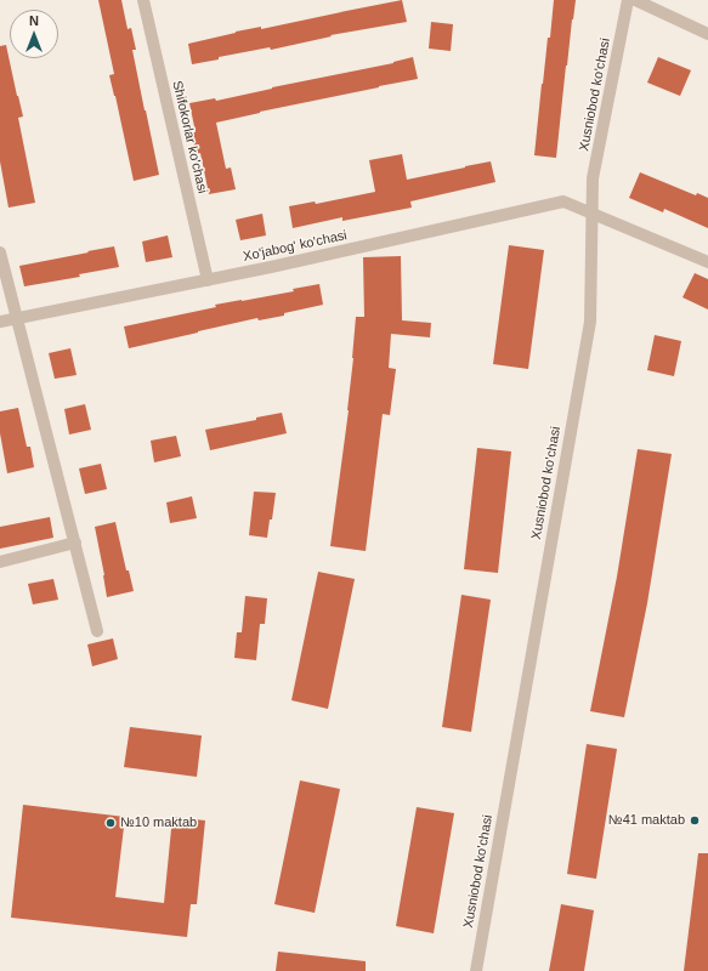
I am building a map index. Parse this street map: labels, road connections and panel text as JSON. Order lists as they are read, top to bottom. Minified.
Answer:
{"streets":{"street":["Xusniobod ko'chasi","Shifokorlar ko'chasi","Xo'jabog' ko'chasi"]},"crossings":[["Xusniobod ko'chasi","Xo'jabog' ko'chasi"],["Shifokorlar ko'chasi","Xo'jabog' ko'chasi"]],"places":["№41 maktab","№10 maktab"],"north":"top"}
